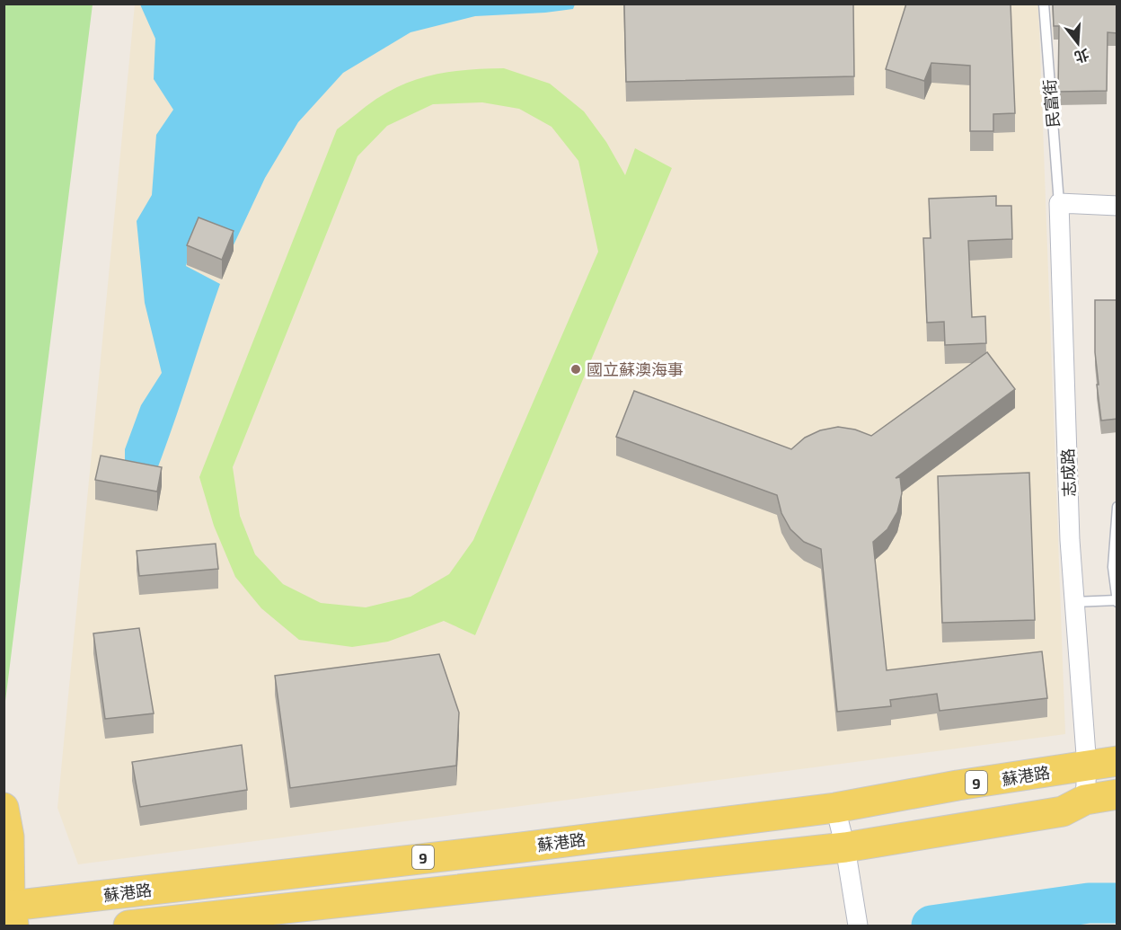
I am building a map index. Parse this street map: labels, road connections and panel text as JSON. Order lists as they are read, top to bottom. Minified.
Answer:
{"streets":{"main road":["蘇港路","9"],"street":["志成路"],"lane":["民富街"]},"crossings":[["民富街","志成路"],["志成路","蘇港路"],["蘇港路","9"]],"places":["國立蘇澳海事"],"north":"bottom"}
